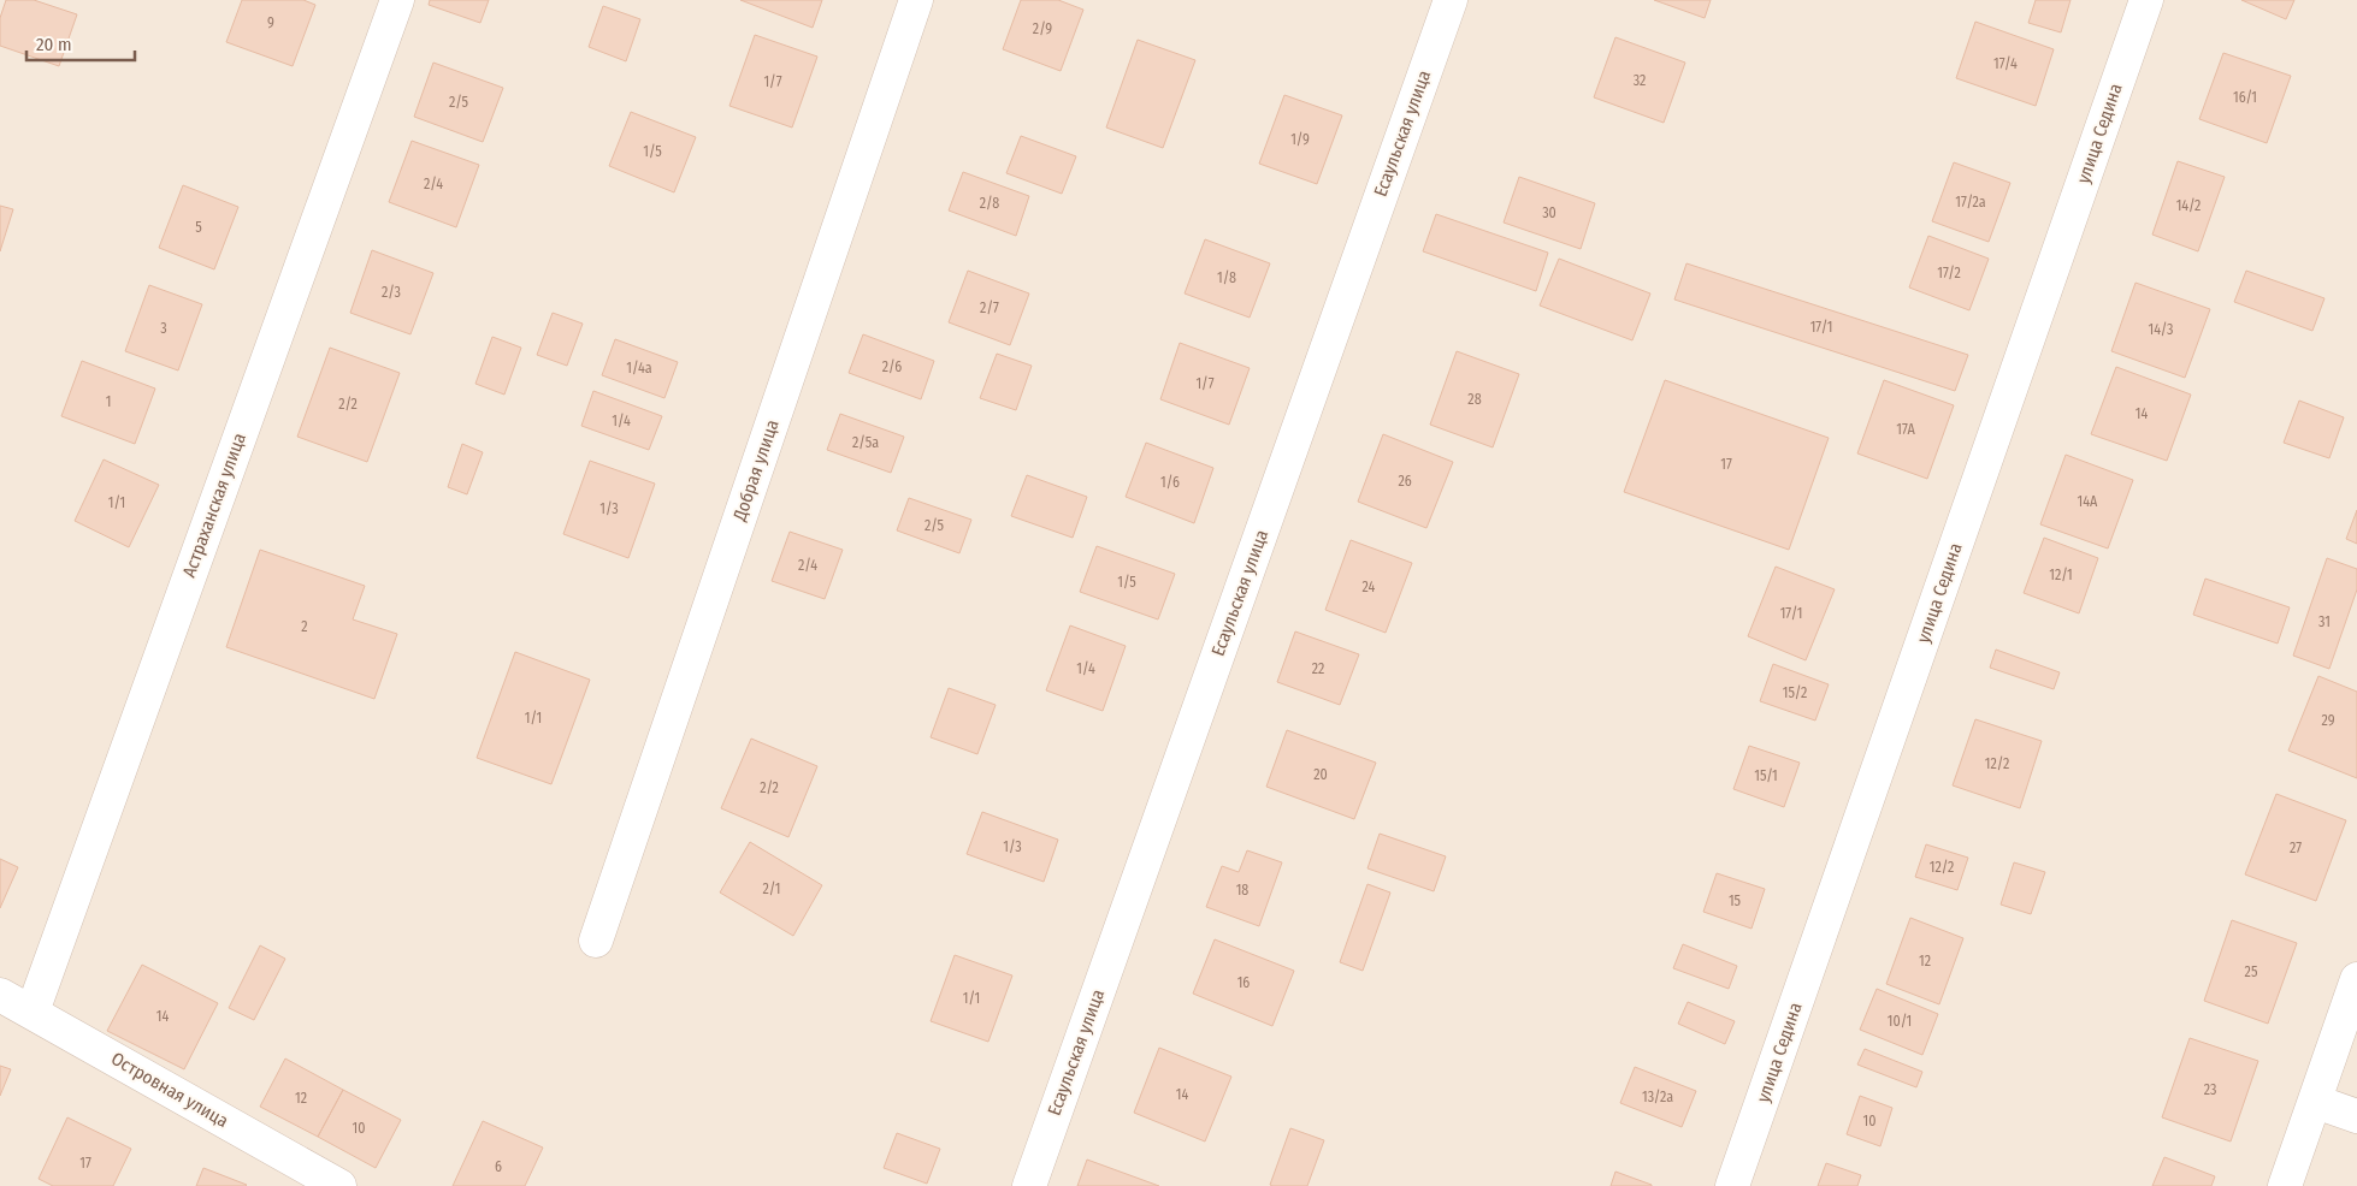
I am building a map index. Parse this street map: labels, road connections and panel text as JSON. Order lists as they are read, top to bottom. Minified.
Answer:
{"streets":{"street":["Есаульская улица","улица Седина","Добрая улица","Астраханская улица","Островная улица"]},"crossings":[["Астраханская улица","Островная улица"]],"house_numbers":["9","2/9","17/4","32","1/7","16/1","2/5","1/9","1/5","2/4","17/2а","2/8","14/2","30","5","17/2","1/8","2/3","2/7","17/1","3","14/3","2/6","1/4а","1/7","28","1","2/2","14","1/4","17А","2/5а","17","26","1/6","14А","1/1","1/3","2/5","2/4","12/1","1/5","24","17/1","31","2","1/4","22","15/2","1/1","29","12/2","20","15/1","2/2","1/3","27","12/2","2/1","18","15","12","25","16","1/1","14","10/1","23","14","13/2а","12","10","10","17","6"],"scale_bar":"20 m"}
